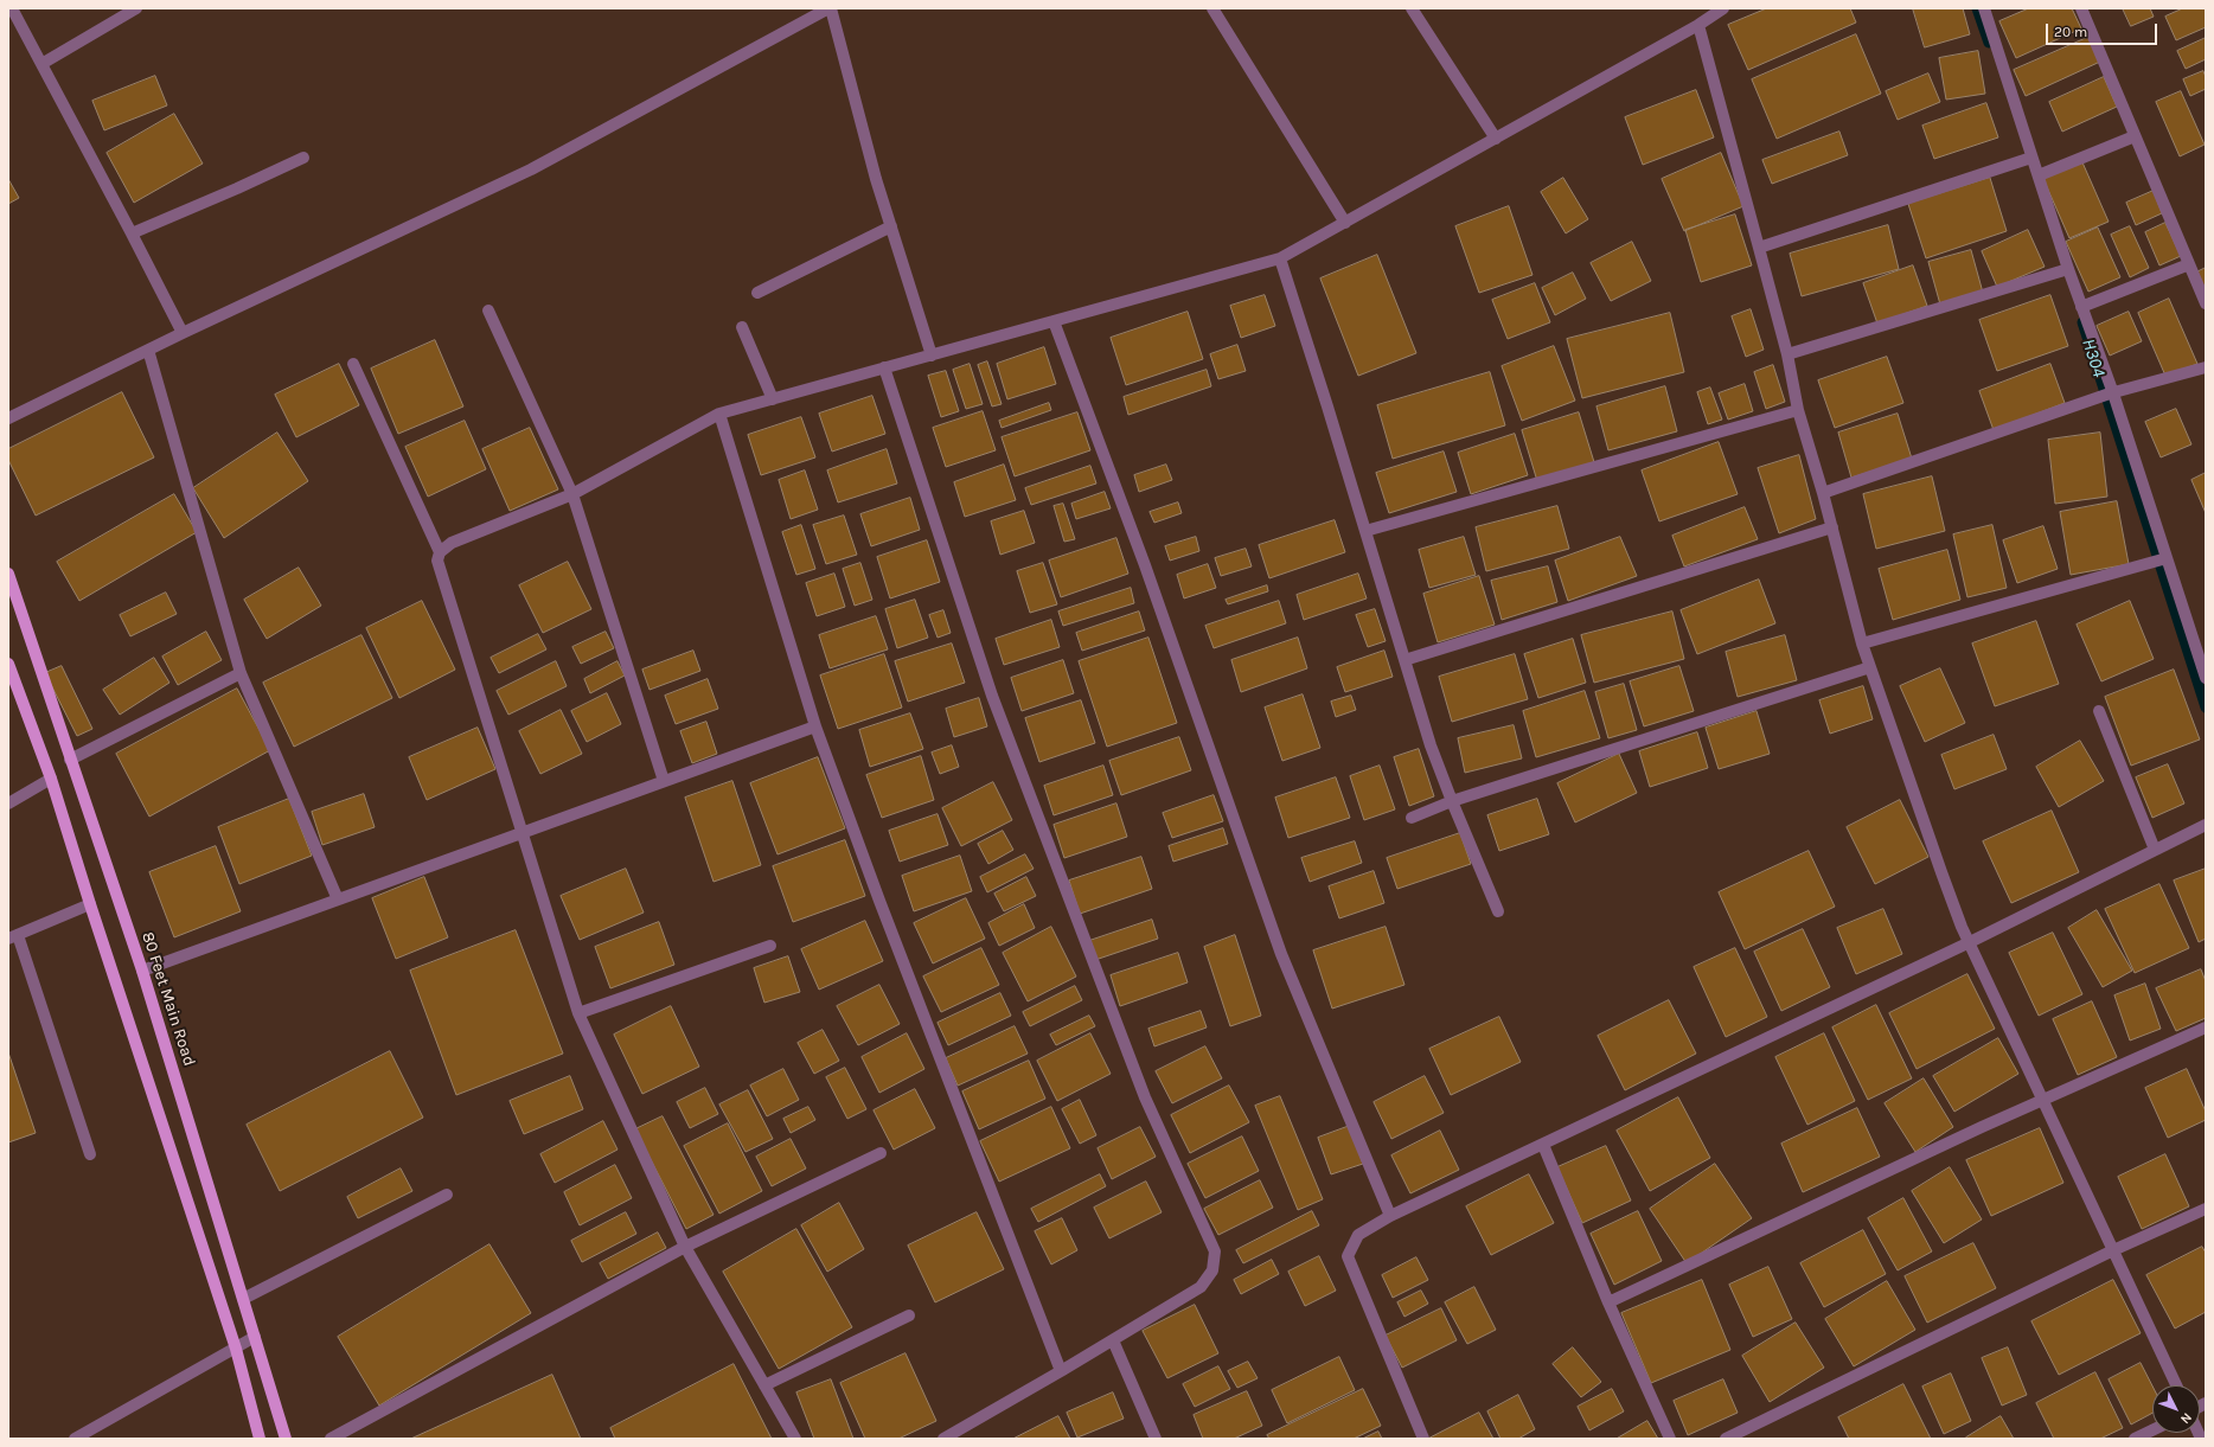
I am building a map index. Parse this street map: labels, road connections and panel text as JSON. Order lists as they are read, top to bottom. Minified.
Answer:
{"streets":{"main road":["80 Feet Main Road"]},"water":["H304"],"scale_bar":"20 m","north":"bottom right"}
